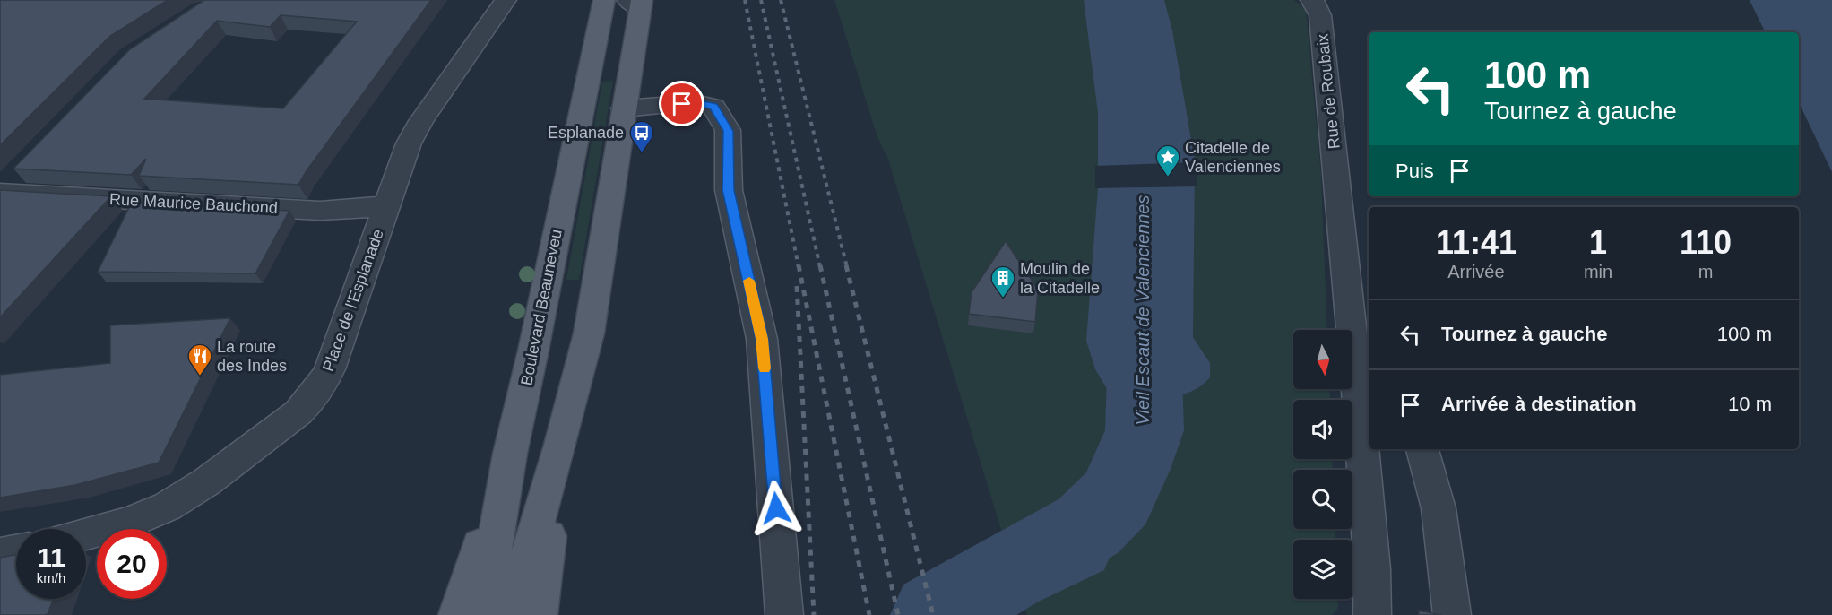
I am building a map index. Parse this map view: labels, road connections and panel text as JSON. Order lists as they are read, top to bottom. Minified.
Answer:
{"streets":{"main road":["Boulevard Beauneveu"],"street":["Rue de Roubaix","Rue Maurice Bauchond","Place de l'Esplanade"]},"crossings":[["Rue Maurice Bauchond","Place de l'Esplanade"]],"water":["Vieil Escaut de Valenciennes"],"places":{"bus stop":["Esplanade"],"place":["Citadelle de Valenciennes"],"building":["Moulin de la Citadelle"],"restaurant":["La route des Indes"]},"north":"bottom","page":{"turn":["100 m","Tournez à gauche"],"then":"Puis","eta":["11:41","Arrivée","1","min","110","m"],"list":[{"name":"Tournez à gauche","value":"100 m"},{"name":"Arrivée à destination","value":"10 m"}],"speed":"11 km/h","limit":"20"}}
